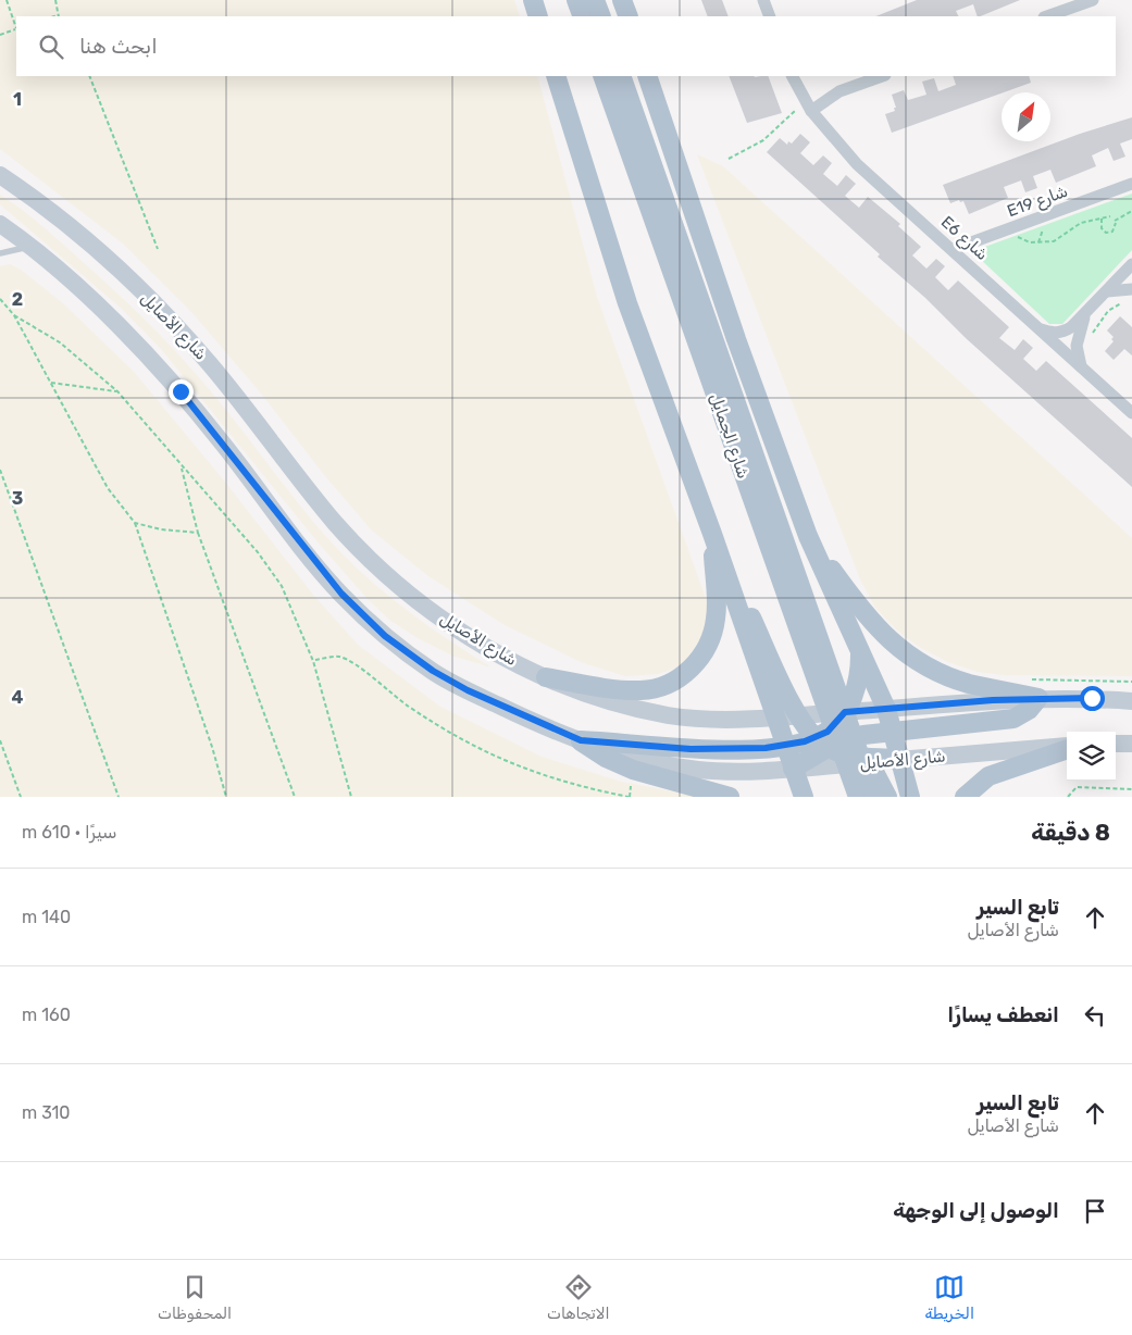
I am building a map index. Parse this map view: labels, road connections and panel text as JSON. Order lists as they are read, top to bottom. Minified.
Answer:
{"streets":{"main road":["شارع الأصايل","شارع الجمايل"],"street":["E19 شارع","E6 شارع"]},"crossings":[["E19 شارع","E6 شارع"]],"north":"top right","page":{"search":"ابحث هنا","heading":["8 دقيقة","سيرًا · 610 m"],"list":[["تابع السير","شارع الأصايل","140 m"],["انعطف يسارًا","160 m"],["تابع السير","شارع الأصايل","310 m"],"الوصول إلى الوجهة"],"nav":["الخريطة","الاتجاهات","المحفوظات"]},"grid":{"rows":["1","2","3","4"]}}
